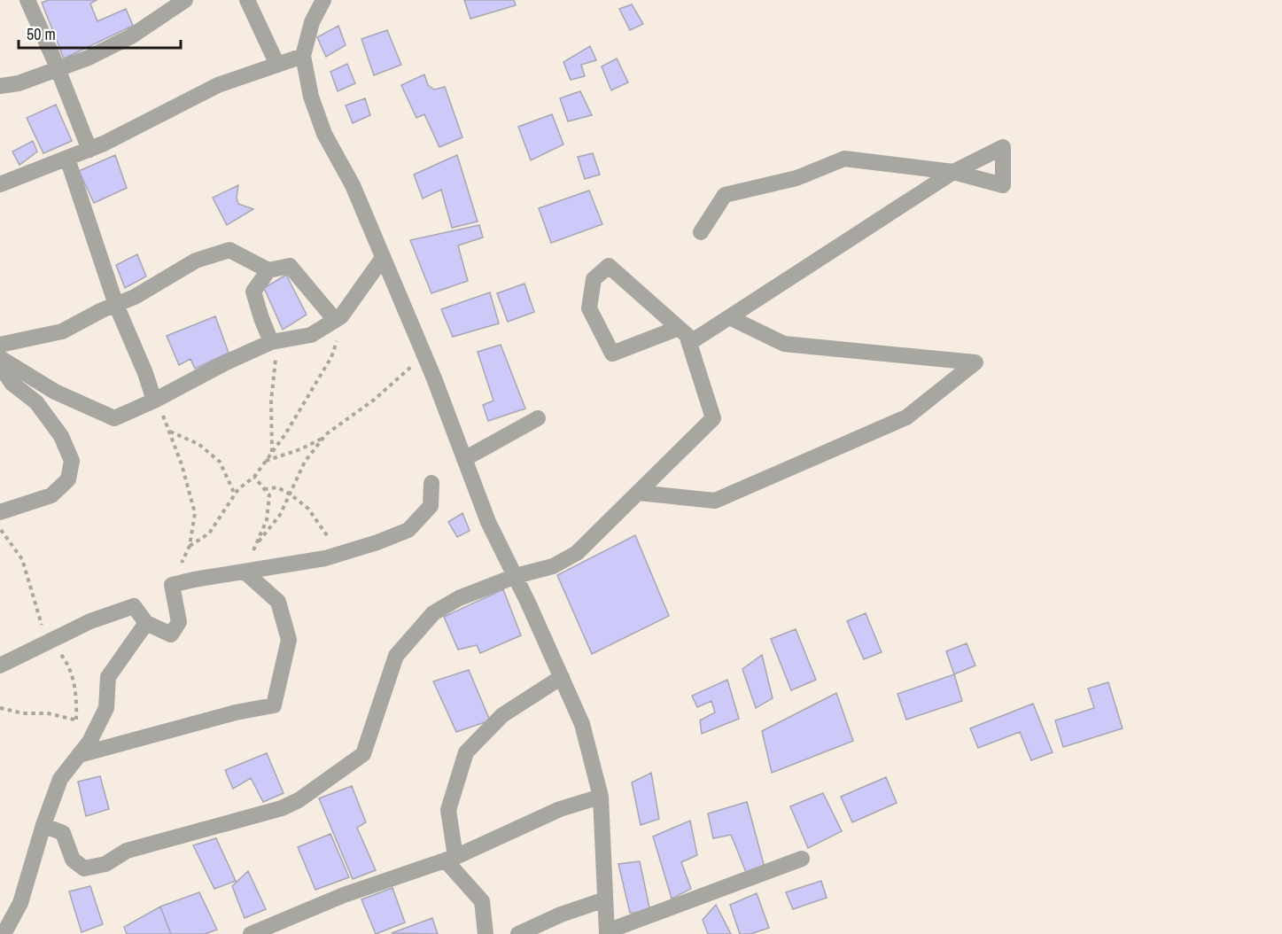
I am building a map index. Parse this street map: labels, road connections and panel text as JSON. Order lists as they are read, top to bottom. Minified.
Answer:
{"scale_bar":"50 m"}
